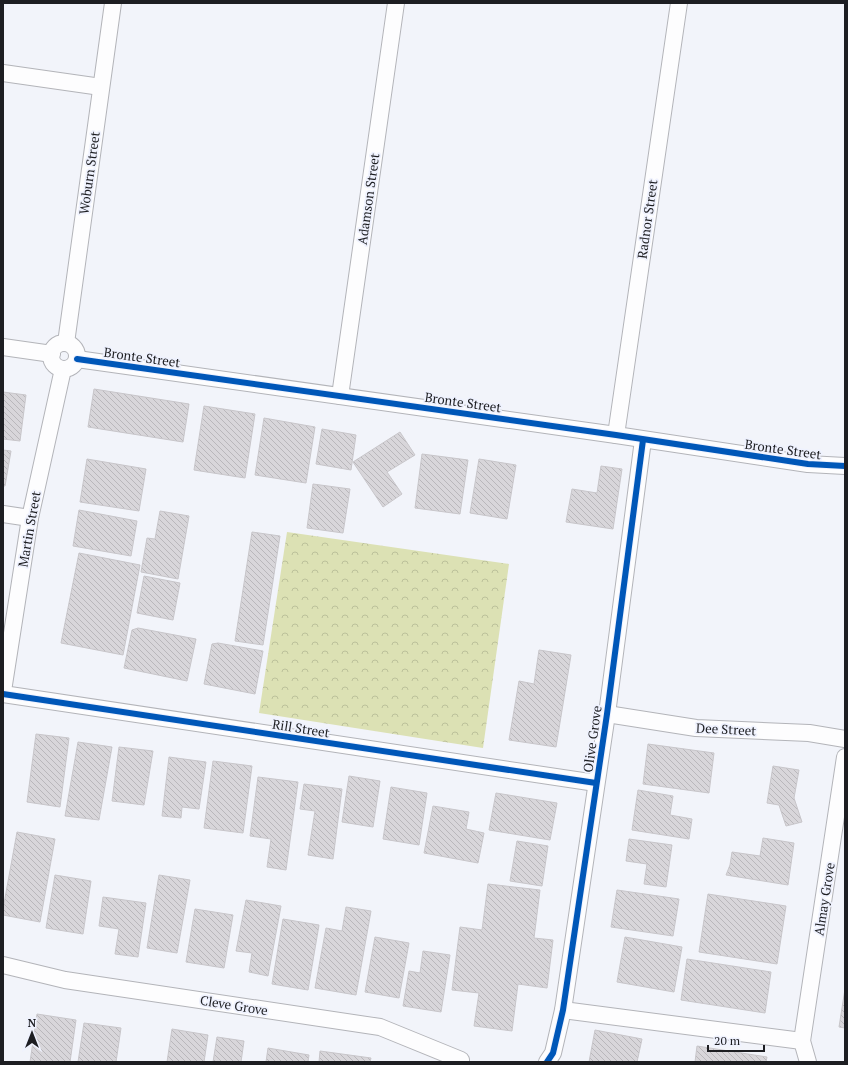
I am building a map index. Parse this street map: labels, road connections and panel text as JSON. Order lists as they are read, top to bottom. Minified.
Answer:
{"streets":{"street":["Woburn Street","Adamson Street","Radnor Street","Bronte Street","Martin Street","Rill Street","Dee Street","Olive Grove","Almay Grove","Cleve Grove"]},"crossings":[["Woburn Street","Bronte Street"],["Woburn Street","Martin Street"],["Adamson Street","Bronte Street"],["Radnor Street","Bronte Street"],["Bronte Street","Martin Street"],["Bronte Street","Olive Grove"],["Martin Street","Rill Street"],["Rill Street","Olive Grove"],["Dee Street","Olive Grove"]],"scale_bar":"20 m","north":"top"}
